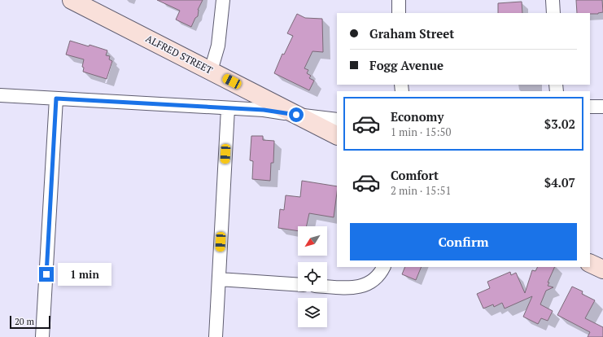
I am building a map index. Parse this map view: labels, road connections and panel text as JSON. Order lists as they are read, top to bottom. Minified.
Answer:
{"streets":{"main road":["ALFRED STREET"]},"scale_bar":"20 m","north":"bottom left","page":{"banner":["Graham Street","Fogg Avenue"],"list":[{"name":"Economy","note":"1 min · 15:50","value":"$3.02"},{"name":"Comfort","note":"2 min · 15:51","value":"$4.07"}],"buttons":"Confirm","bubble":"1 min","scale":"20 m"}}
